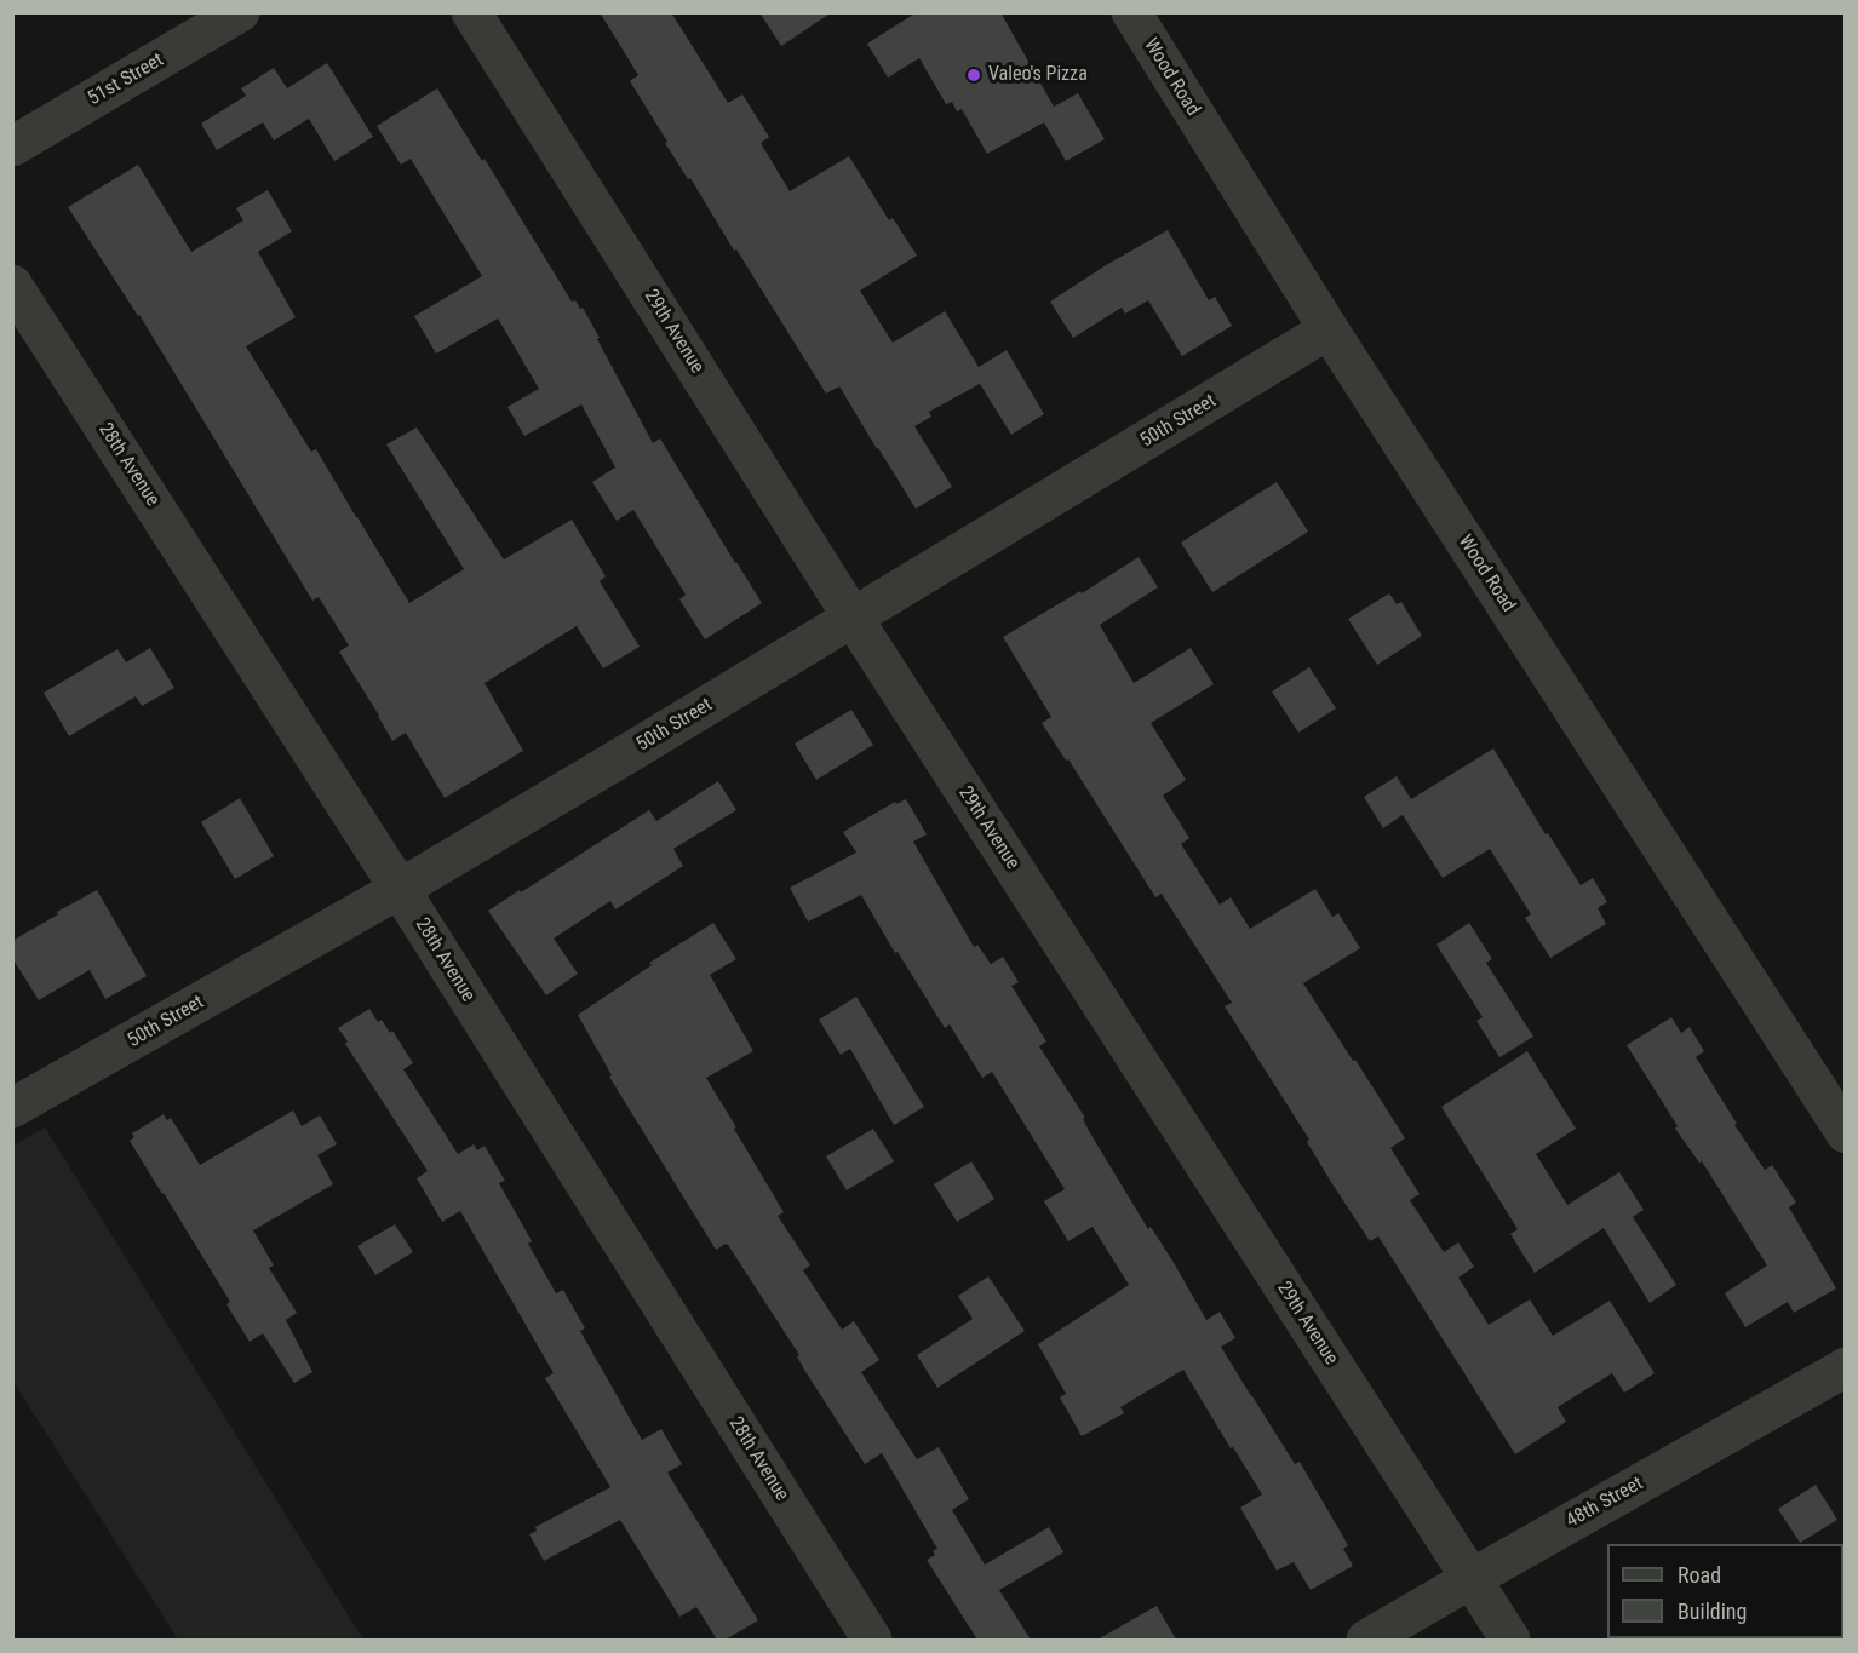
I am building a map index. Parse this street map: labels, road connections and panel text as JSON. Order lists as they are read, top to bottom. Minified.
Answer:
{"streets":{"street":["Wood Road","51st Street","29th Avenue","50th Street","28th Avenue","48th Street"]},"crossings":[["Wood Road","50th Street"],["29th Avenue","50th Street"],["29th Avenue","48th Street"],["50th Street","28th Avenue"]],"places":["Valeo's Pizza"],"legend":["Road","Building"]}
